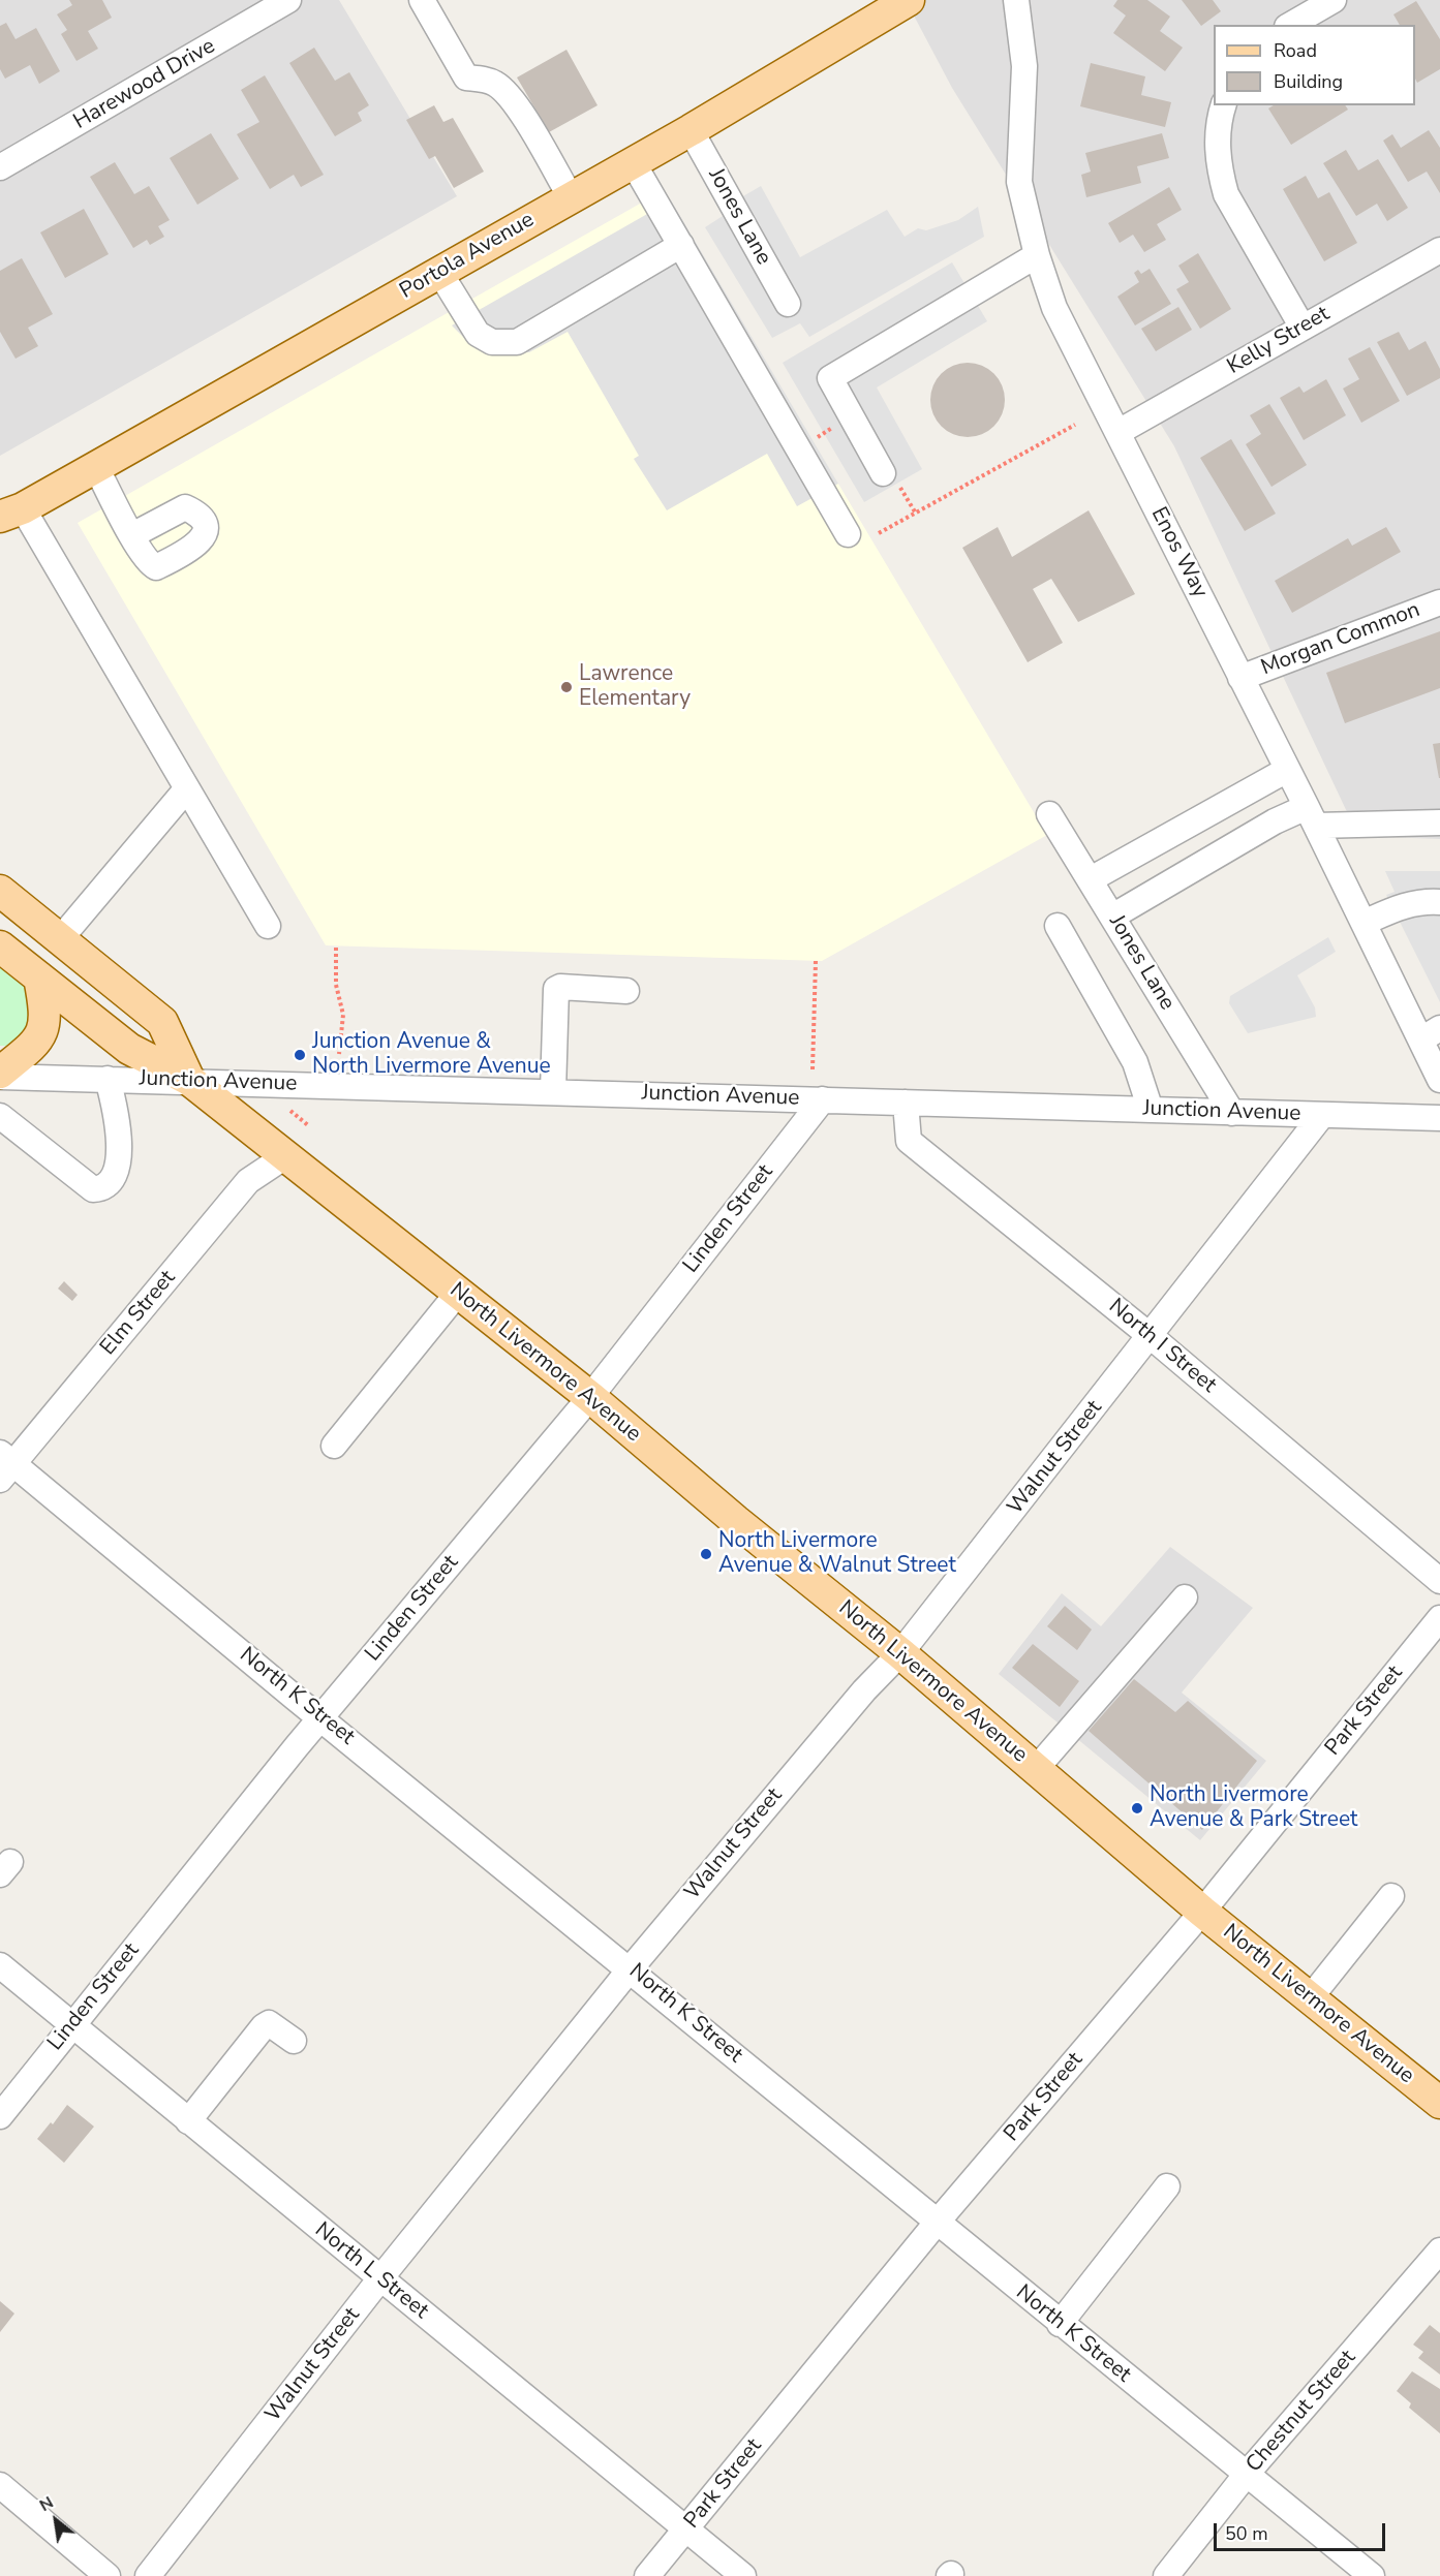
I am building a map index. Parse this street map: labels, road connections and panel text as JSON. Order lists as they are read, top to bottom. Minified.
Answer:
{"streets":{"main road":["Portola Avenue","North Livermore Avenue"],"street":["Harewood Drive","Jones Lane","Kelly Street","Enos Way","Morgan Common","Junction Avenue","Linden Street","Elm Street","North I Street","Walnut Street","North K Street","Park Street","North L Street","Chestnut Street"]},"crossings":[["Jones Lane","Portola Avenue"],["Jones Lane","Junction Avenue"],["Kelly Street","Enos Way"],["Enos Way","Morgan Common"],["Junction Avenue","Linden Street"],["Junction Avenue","North I Street"],["Junction Avenue","North Livermore Avenue"],["Junction Avenue","Walnut Street"],["Linden Street","North Livermore Avenue"],["Linden Street","North K Street"],["Linden Street","North L Street"],["Elm Street","North Livermore Avenue"],["Elm Street","North K Street"],["North I Street","Walnut Street"],["North Livermore Avenue","Walnut Street"],["North Livermore Avenue","Park Street"],["Walnut Street","North K Street"],["Walnut Street","North L Street"],["North K Street","Park Street"],["North K Street","Chestnut Street"],["Park Street","North L Street"]],"places":["Lawrence Elementary","Junction Avenue & North Livermore Avenue","North Livermore Avenue & Walnut Street","North Livermore Avenue & Park Street"],"legend":["Road","Building"],"scale_bar":"50 m","north":"top left"}
